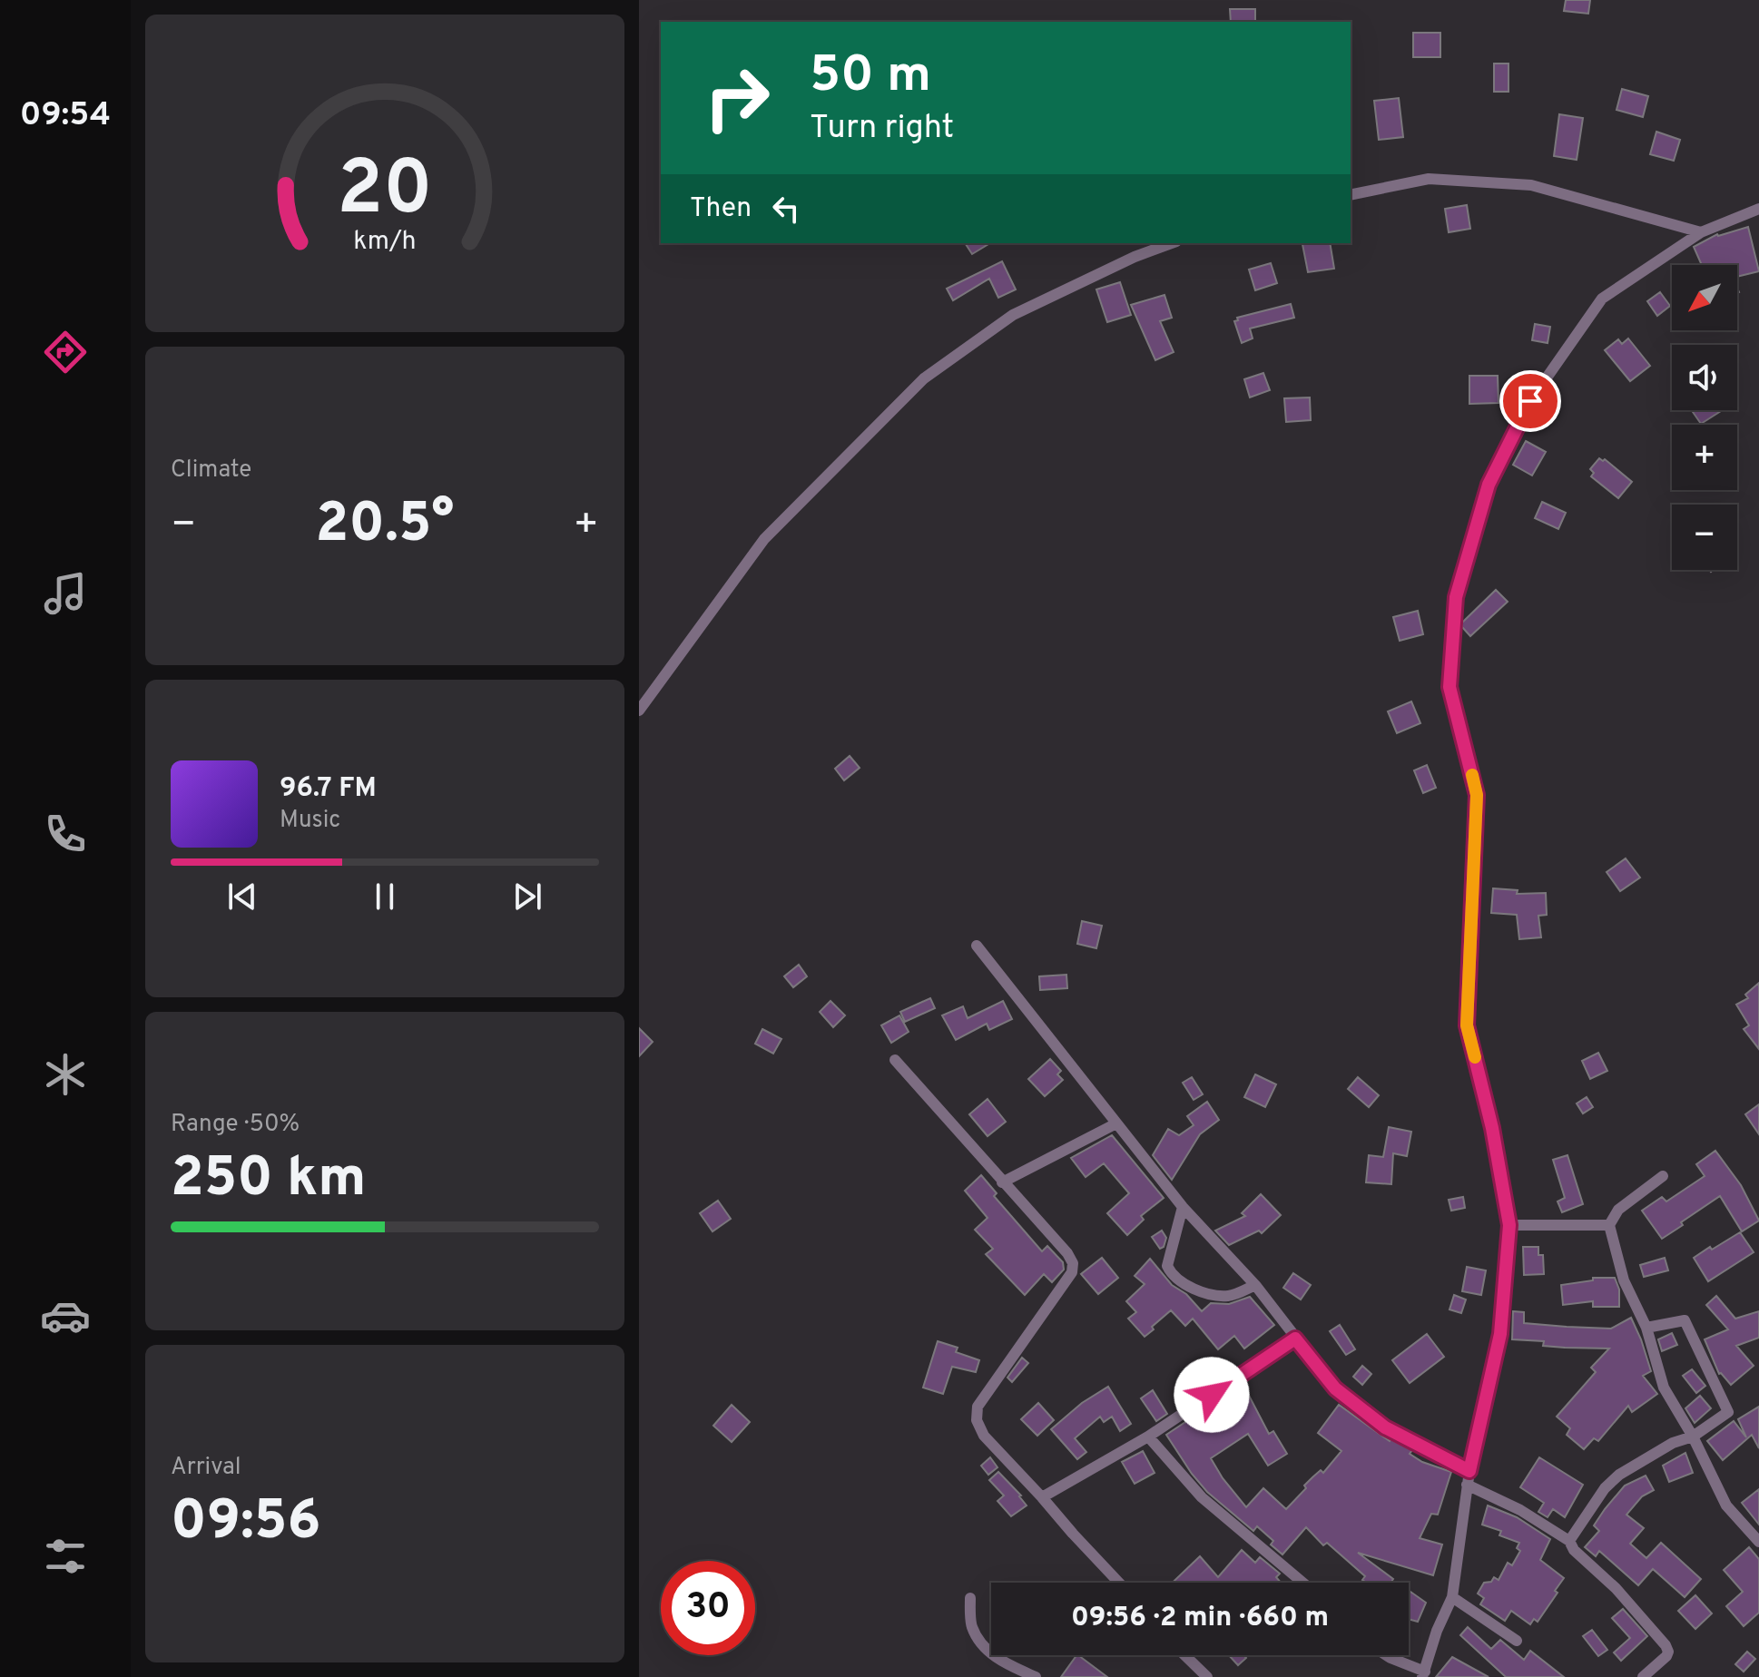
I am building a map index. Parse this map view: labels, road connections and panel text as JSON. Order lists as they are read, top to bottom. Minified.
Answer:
{"north":"bottom left","page":{"tabs":"09:54","turn":["50 m","Turn right"],"then":"Then","map_buttons":["+","−"],"tile":["Climate",["Range · 50%","250 km"],["Arrival","09:56"]],"heat":["−","20.5°","+"],"song":["96.7 FM","Music"],"limit":"30","trip":"09:56 · 2 min · 660 m","gauge":["20","km/h"]}}
